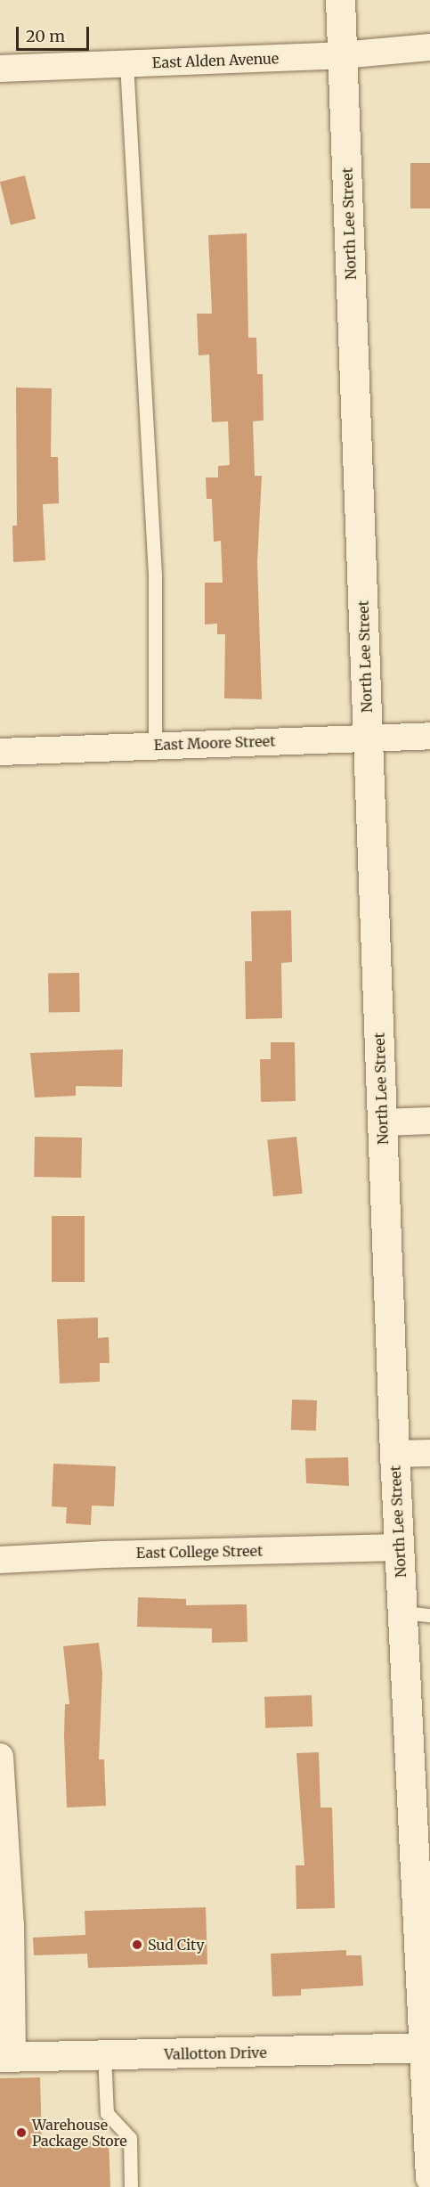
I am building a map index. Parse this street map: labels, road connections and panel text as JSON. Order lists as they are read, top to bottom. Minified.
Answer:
{"streets":{"street":["East Alden Avenue","North Lee Street","East Moore Street","East College Street","Vallotton Drive"]},"crossings":[["East Alden Avenue","North Lee Street"],["North Lee Street","East Moore Street"],["North Lee Street","East College Street"],["North Lee Street","Vallotton Drive"]],"places":["Sud City","Warehouse Package Store"],"scale_bar":"20 m"}
